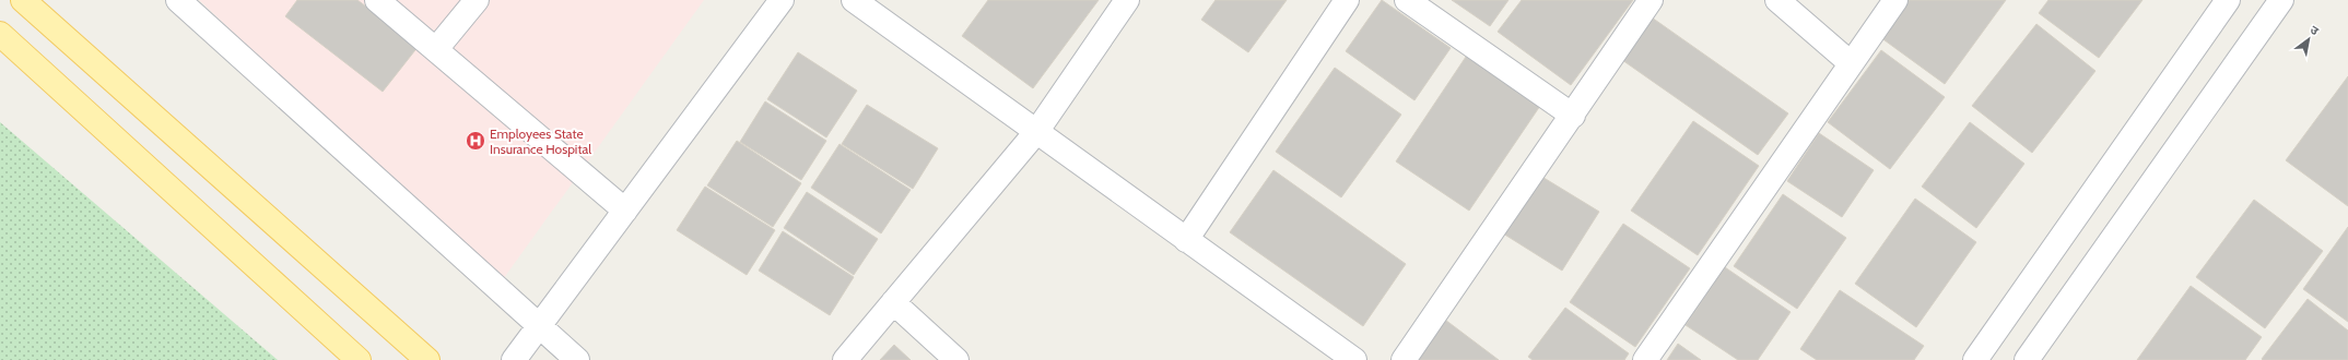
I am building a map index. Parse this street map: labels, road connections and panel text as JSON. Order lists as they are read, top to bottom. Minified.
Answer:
{"places":{"hospital":["Employees State Insurance Hospital"]},"north":"top right"}
